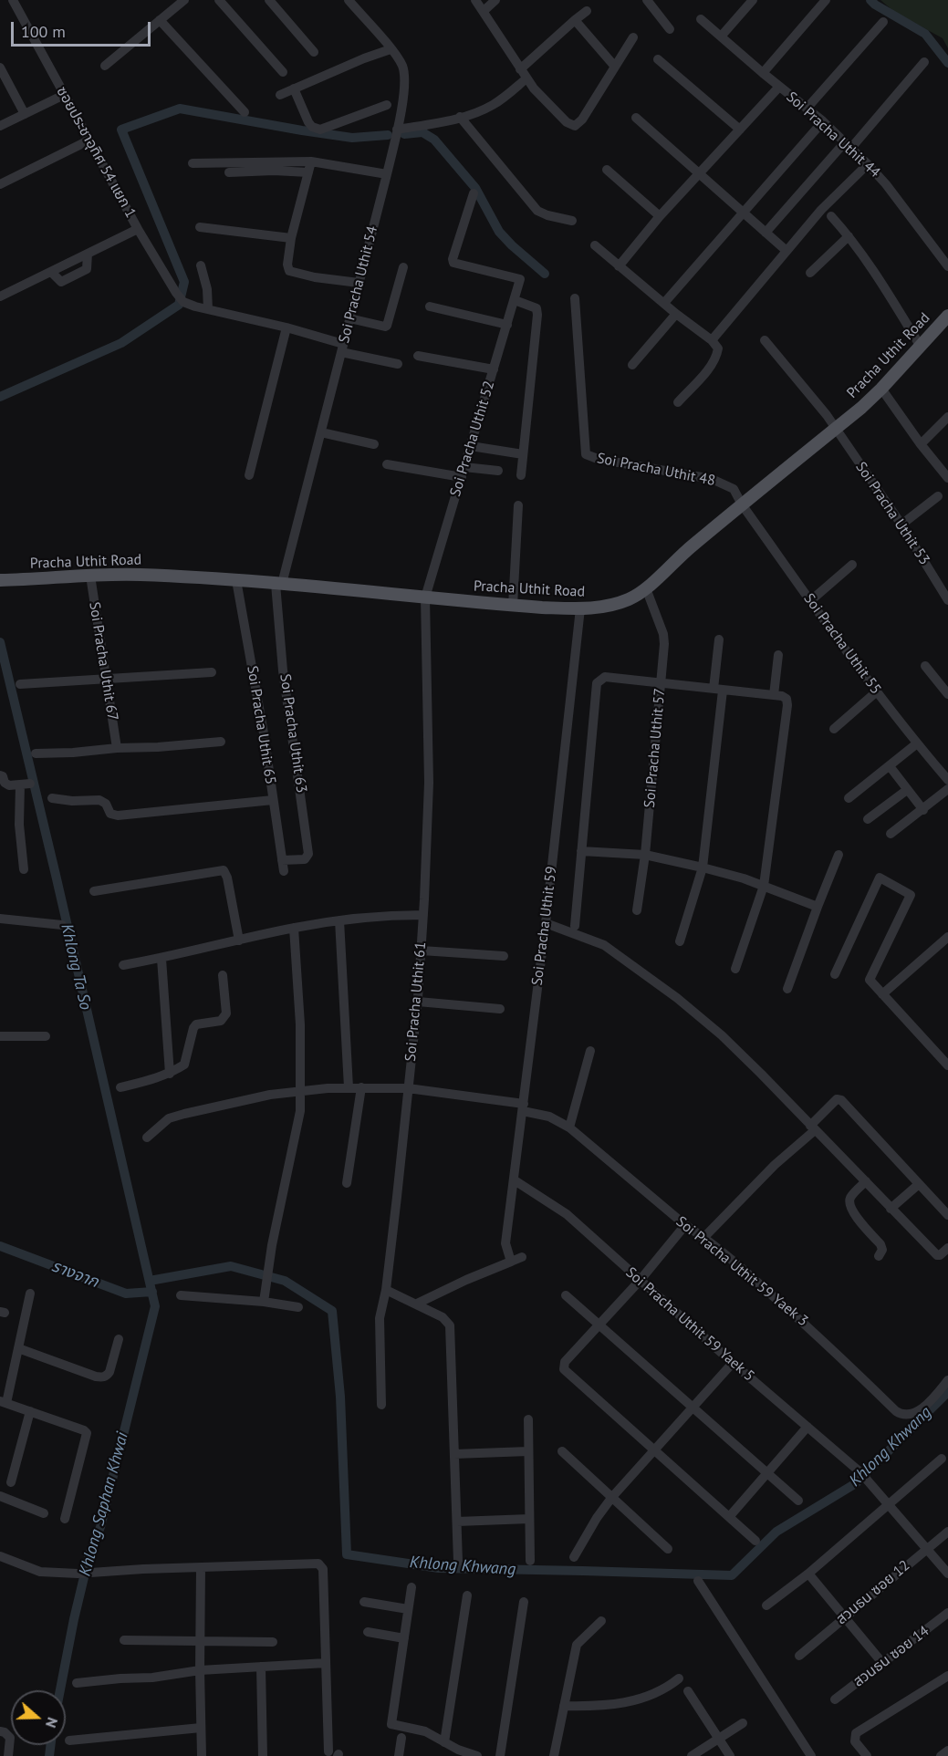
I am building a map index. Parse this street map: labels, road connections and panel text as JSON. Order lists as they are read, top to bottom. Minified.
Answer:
{"streets":{"main road":["Pracha Uthit Road"],"street":["Soi Pracha Uthit 44","ซอยประชาอุทิศ 54 แยก 1","Soi Pracha Uthit 54","Soi Pracha Uthit 52","Soi Pracha Uthit 48","Soi Pracha Uthit 53","Soi Pracha Uthit 55","Soi Pracha Uthit 67","Soi Pracha Uthit 65","Soi Pracha Uthit 63","Soi Pracha Uthit 57","Soi Pracha Uthit 59","Soi Pracha Uthit 61","Soi Pracha Uthit 59 Yaek 3","Soi Pracha Uthit 59 Yaek 5","สวนธน ซอย 12","สวนธน ซอย 14"]},"crossings":[["Soi Pracha Uthit 54","Pracha Uthit Road"],["Soi Pracha Uthit 54","Soi Pracha Uthit 63"],["Pracha Uthit Road","Soi Pracha Uthit 52"],["Pracha Uthit Road","Soi Pracha Uthit 48"],["Pracha Uthit Road","Soi Pracha Uthit 53"],["Pracha Uthit Road","Soi Pracha Uthit 55"],["Pracha Uthit Road","Soi Pracha Uthit 67"],["Pracha Uthit Road","Soi Pracha Uthit 65"],["Pracha Uthit Road","Soi Pracha Uthit 63"],["Pracha Uthit Road","Soi Pracha Uthit 57"],["Pracha Uthit Road","Soi Pracha Uthit 59"],["Pracha Uthit Road","Soi Pracha Uthit 61"],["Soi Pracha Uthit 52","Soi Pracha Uthit 61"],["Soi Pracha Uthit 48","Soi Pracha Uthit 55"],["Soi Pracha Uthit 65","Soi Pracha Uthit 63"],["Soi Pracha Uthit 59","Soi Pracha Uthit 59 Yaek 3"],["Soi Pracha Uthit 59","Soi Pracha Uthit 59 Yaek 5"],["Soi Pracha Uthit 61","Soi Pracha Uthit 59 Yaek 3"],["Soi Pracha Uthit 59 Yaek 5","สวนธน ซอย 12"]],"water":["Khlong Ta So","รางจาก","Khlong Khwang","Khlong Saphan Khwai"],"scale_bar":"100 m","north":"right"}
